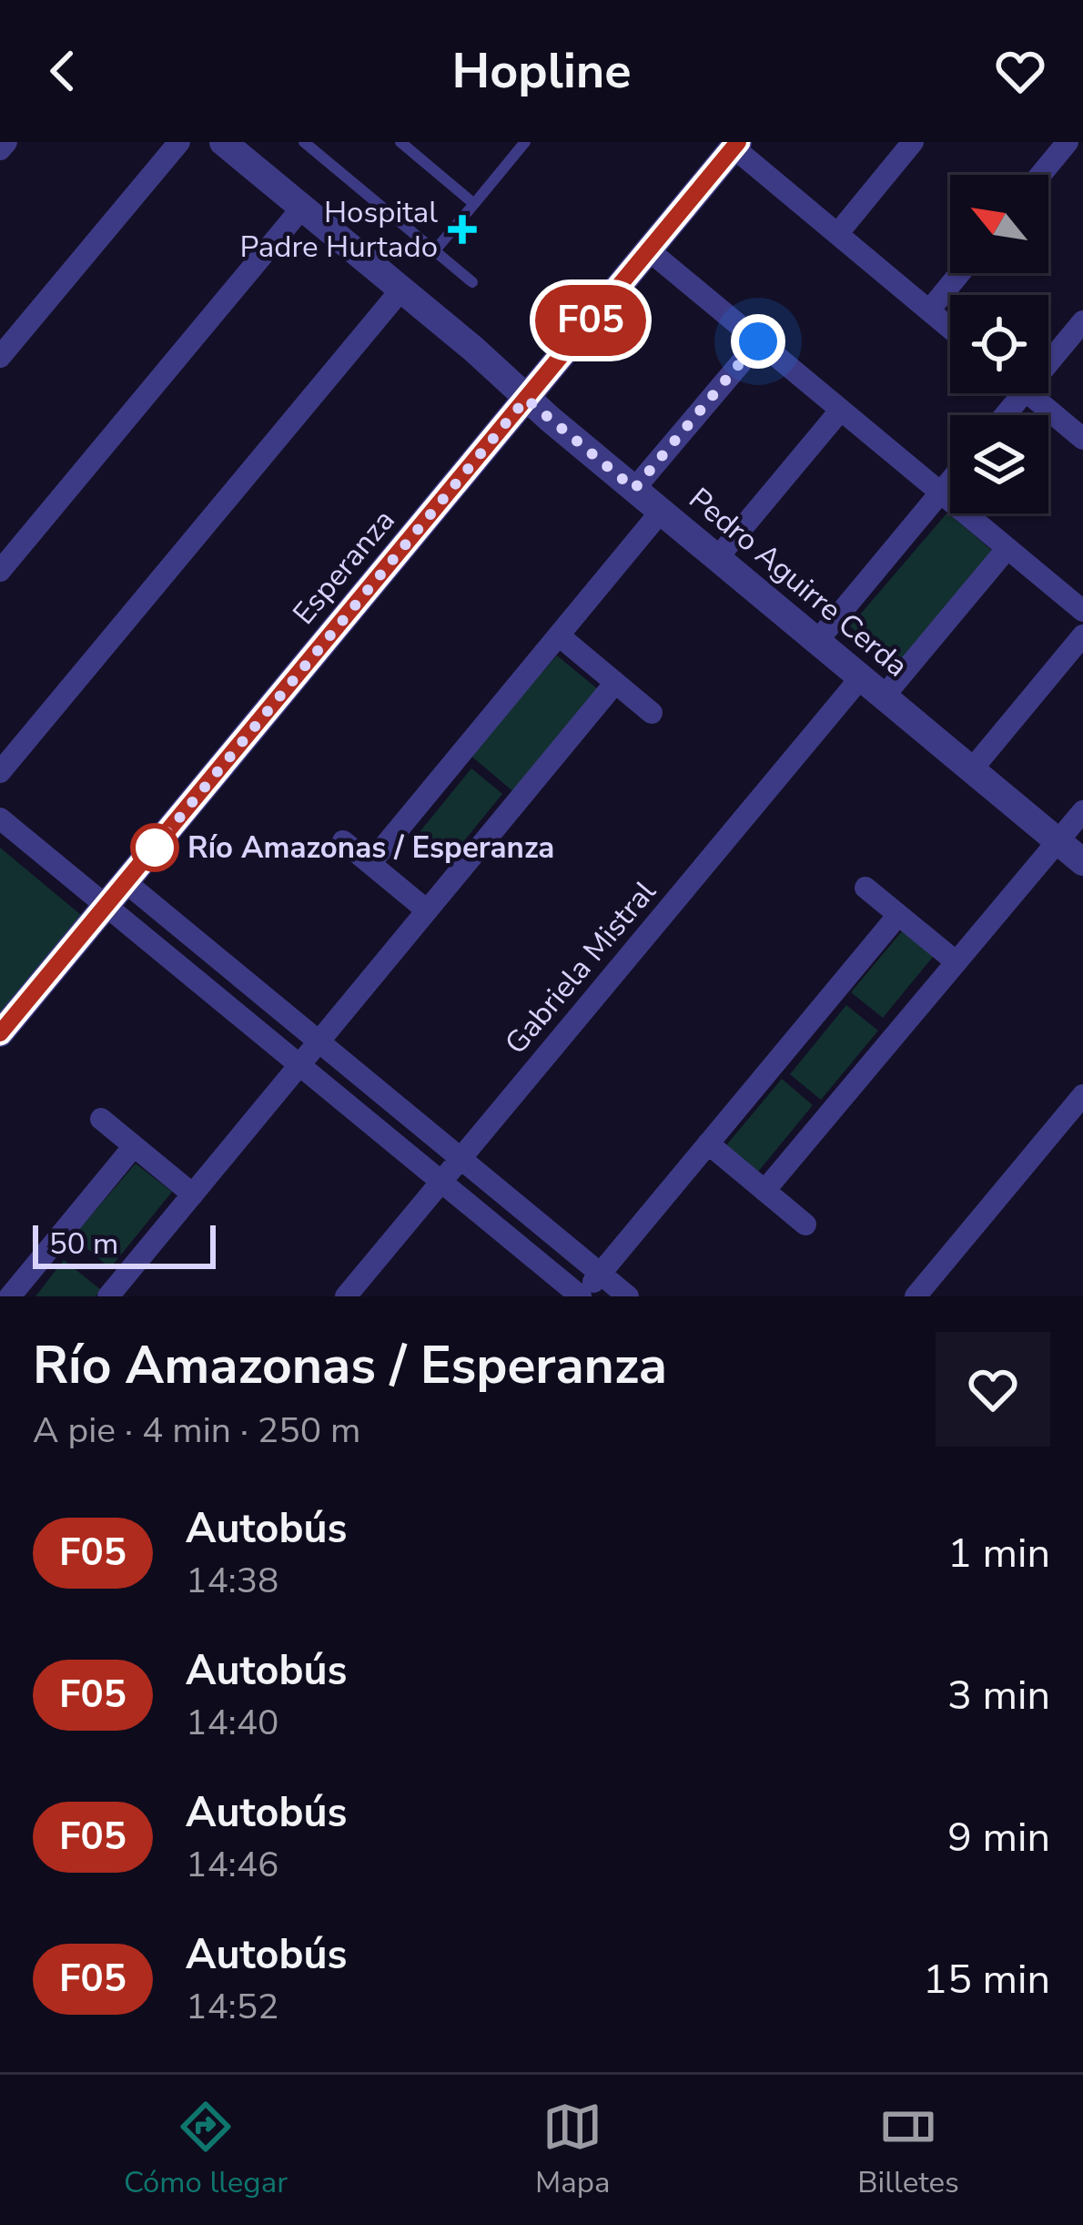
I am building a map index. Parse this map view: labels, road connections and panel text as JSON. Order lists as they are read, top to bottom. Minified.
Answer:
{"streets":{"street":["Esperanza","Pedro Aguirre Cerda","Gabriela Mistral"]},"crossings":[["Esperanza","Pedro Aguirre Cerda"],["Pedro Aguirre Cerda","Gabriela Mistral"]],"places":{"health":["Hospital Padre Hurtado"],"other":["Río Amazonas / Esperanza"]},"lines":["bus line F05"],"scale_bar":"50 m","north":"top left","page":{"header":"Hopline","on_map":"F05","scale":"50 m","heading":["Río Amazonas / Esperanza","A pie · 4 min · 250 m"],"list":[{"mark":"F05","name":"Autobús","note":"14:38","value":"1 min"},{"mark":"F05","name":"Autobús","note":"14:40","value":"3 min"},{"mark":"F05","name":"Autobús","note":"14:46","value":"9 min"},{"mark":"F05","name":"Autobús","note":"14:52","value":"15 min"}],"tabs":["Cómo llegar","Mapa","Billetes"]}}
